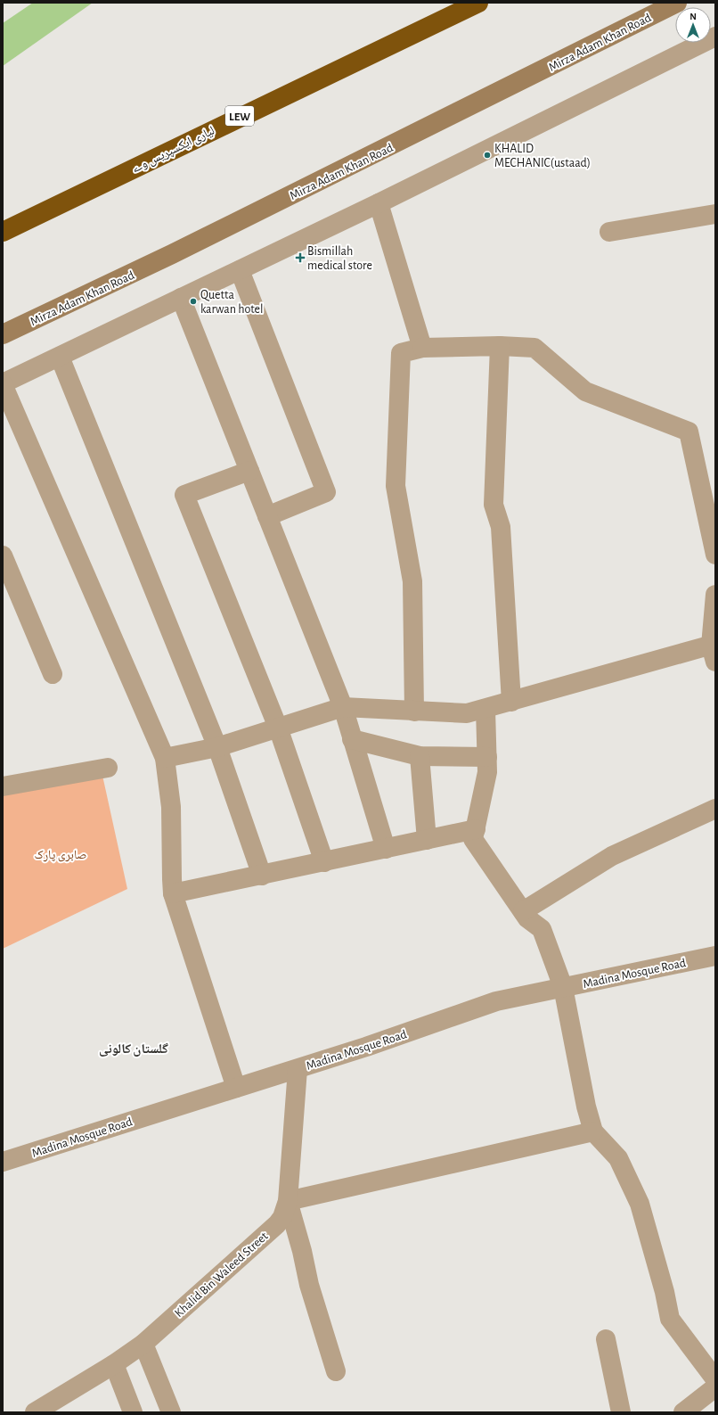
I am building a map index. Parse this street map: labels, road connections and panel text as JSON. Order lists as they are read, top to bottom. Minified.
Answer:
{"streets":{"highway":["LEW","لیاری ایکسپریس وے"],"main road":["Mirza Adam Khan Road"],"street":["Madina Mosque Road","Khalid Bin Waleed Street"]},"crossings":[["Madina Mosque Road","Khalid Bin Waleed Street"]],"districts":["گلستان کالونی"],"parks":["صابری پارک"],"places":{"other":["KHALID MECHANIC(ustaad)","Quetta karwan hotel"],"health":["Bismillah medical store"]},"north":"top"}
